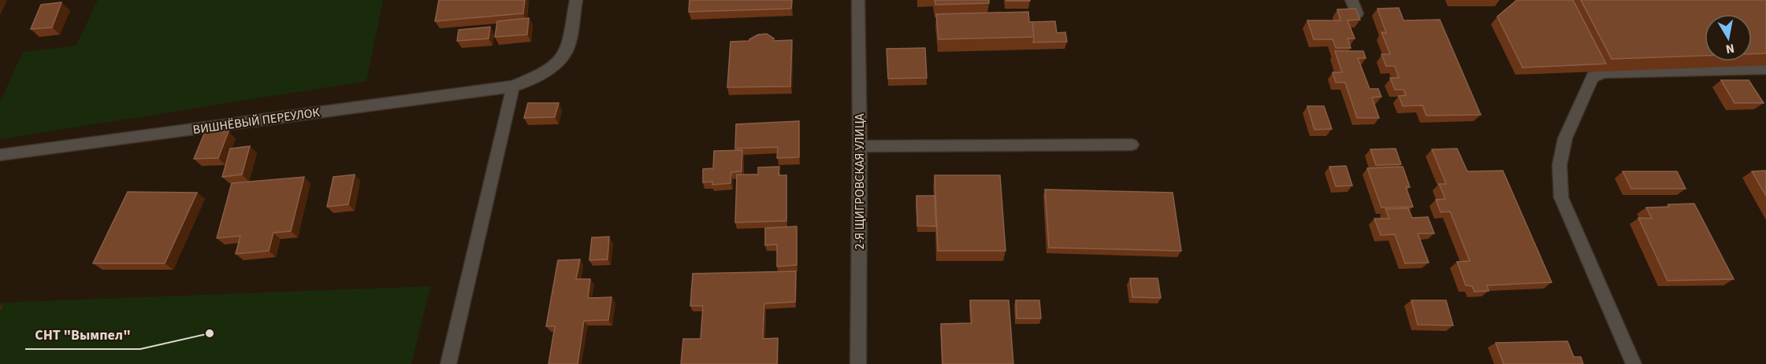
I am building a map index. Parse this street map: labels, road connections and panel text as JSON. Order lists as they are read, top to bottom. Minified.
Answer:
{"streets":{"street":["ВИШНЁВЫЙ ПЕРЕУЛОК","2-Я ЩИГРОВСКАЯ УЛИЦА"]},"places":["СНТ \"Вымпел\""],"north":"bottom"}
